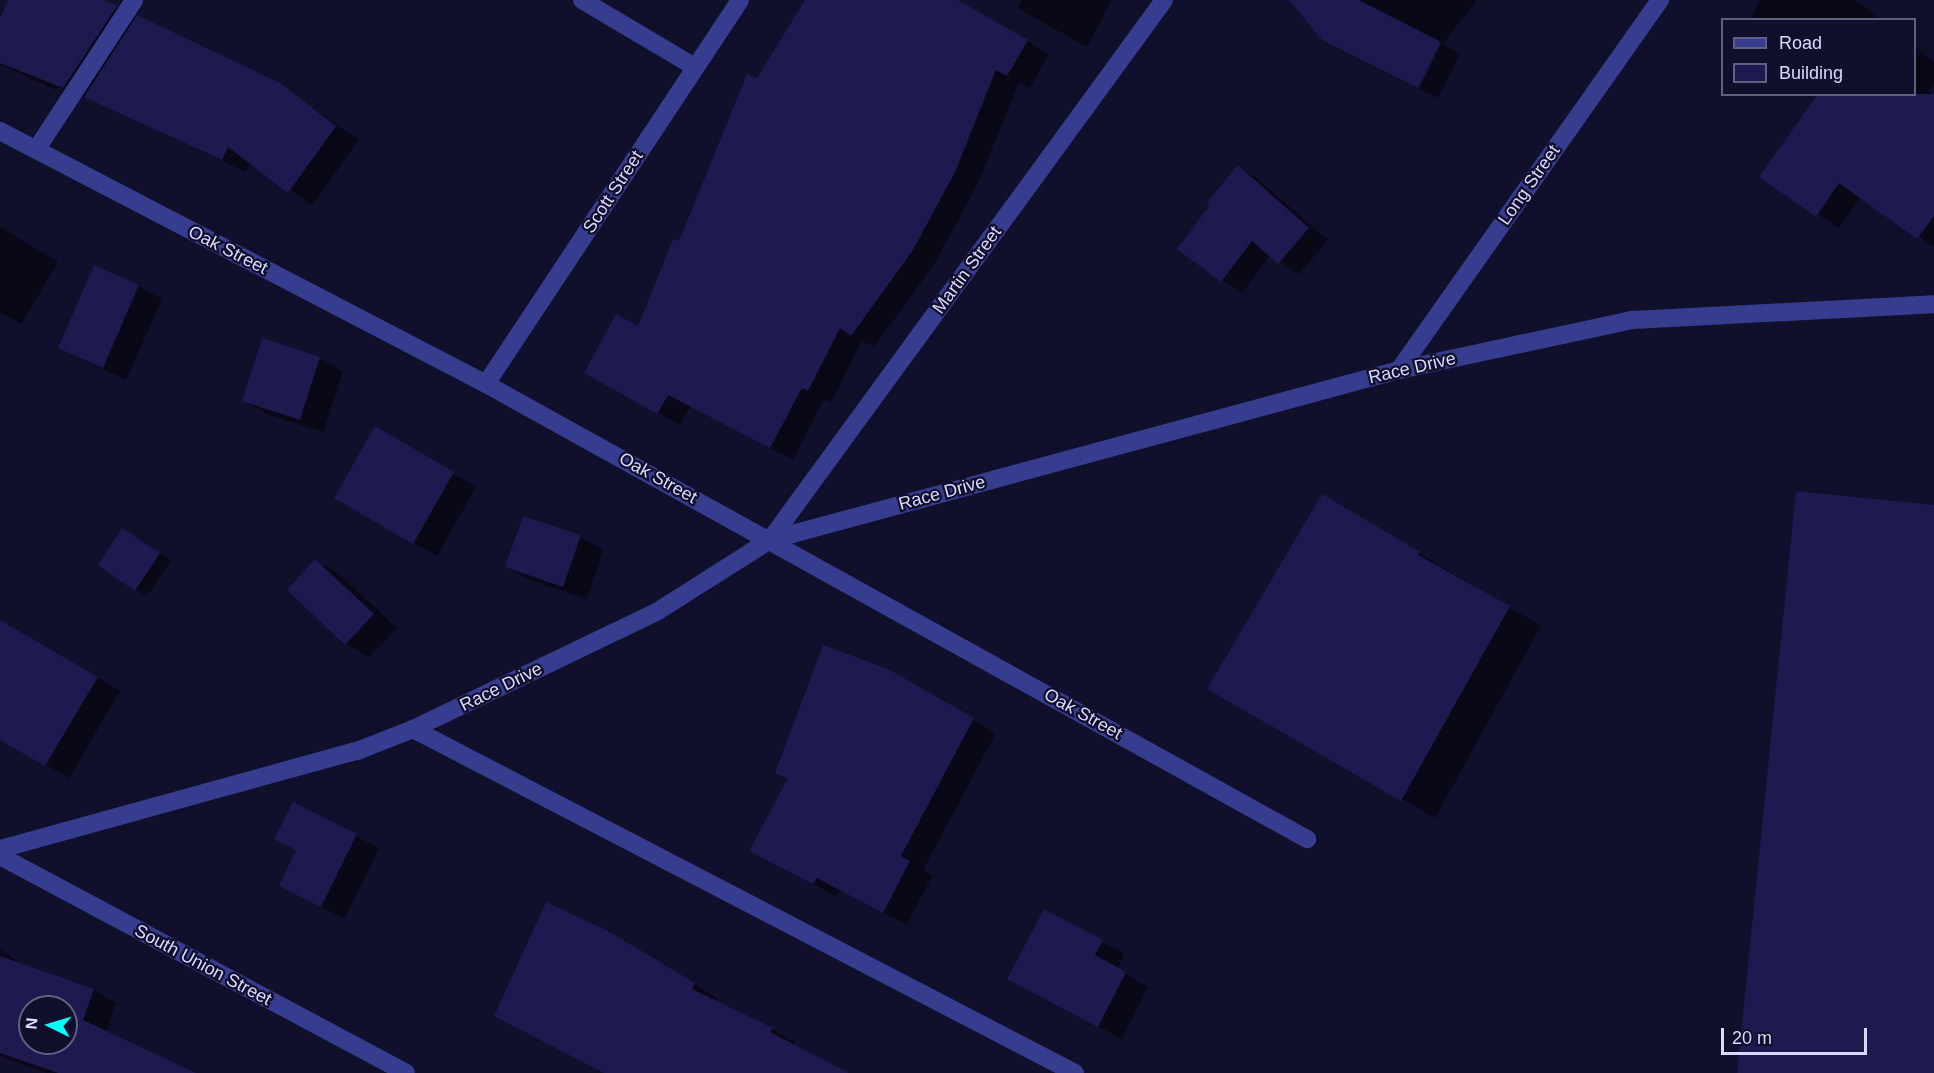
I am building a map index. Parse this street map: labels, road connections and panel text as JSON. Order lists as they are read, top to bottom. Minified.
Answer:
{"streets":{"street":["Long Street","Scott Street","Oak Street","Martin Street","Race Drive","South Union Street"]},"crossings":[["Long Street","Race Drive"],["Scott Street","Oak Street"],["Oak Street","Martin Street"],["Oak Street","Race Drive"],["Martin Street","Race Drive"]],"legend":["Road","Building"],"scale_bar":"20 m","north":"left"}
